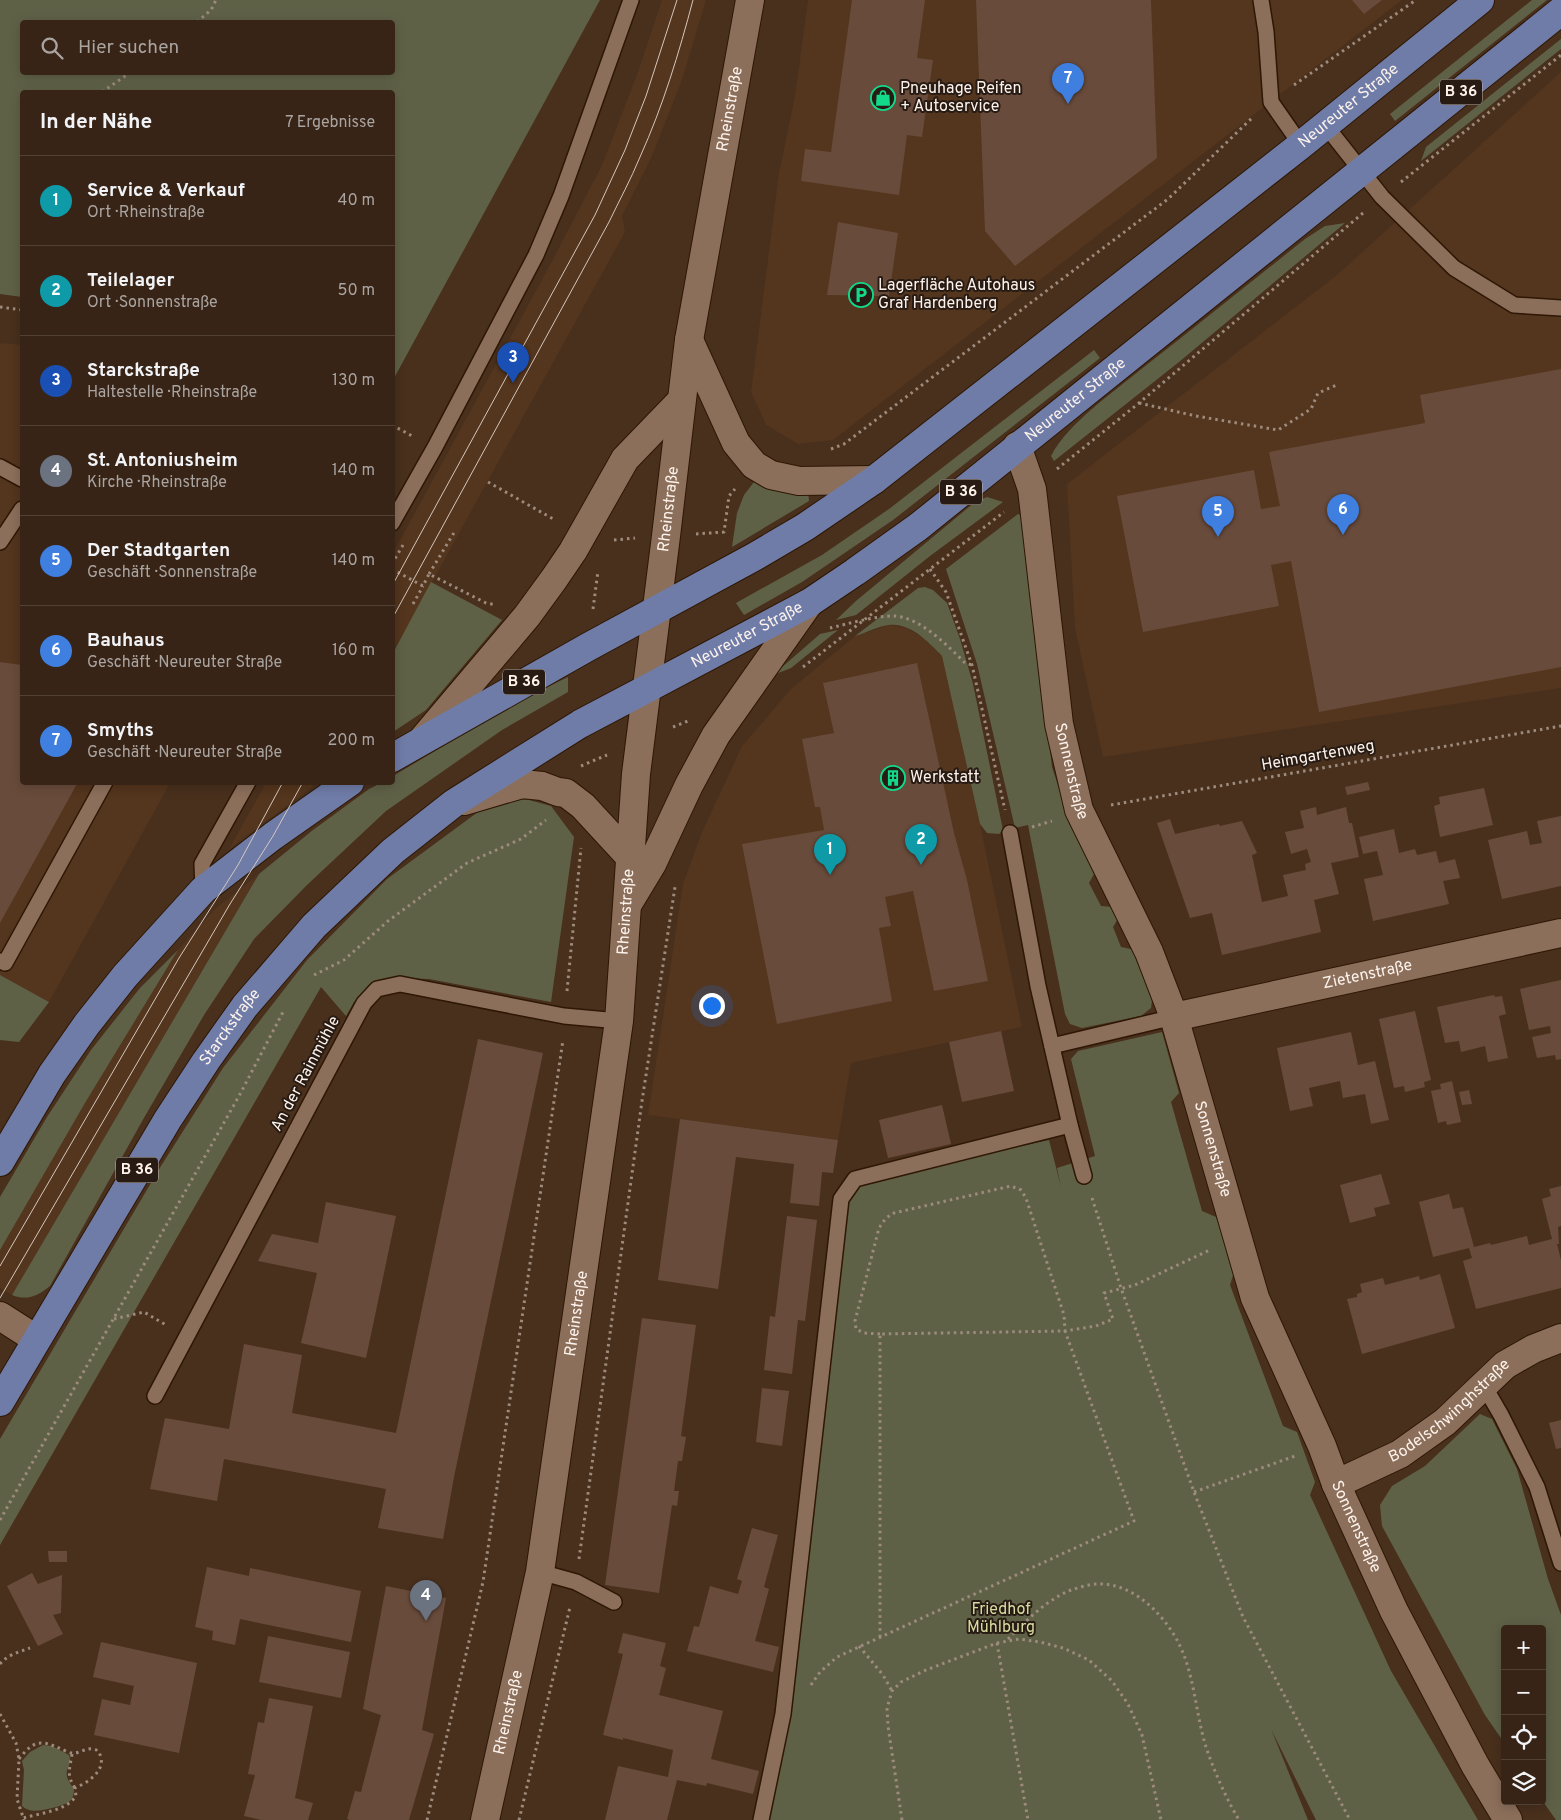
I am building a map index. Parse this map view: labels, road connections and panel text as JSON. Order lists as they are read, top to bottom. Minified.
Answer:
{"streets":{"main road":["B 36","Neureuter Straße","Starckstraße"],"street":["Rheinstraße","Sonnenstraße","Zietenstraße","Bodelschwinghstraße"],"lane":["An der Rainmühle"],"path":["Heimgartenweg"]},"crossings":[["B 36","Neureuter Straße"],["B 36","Rheinstraße"],["Neureuter Straße","Rheinstraße"],["Neureuter Straße","Sonnenstraße"],["Neureuter Straße","Starckstraße"],["Rheinstraße","An der Rainmühle"],["Heimgartenweg","Sonnenstraße"],["Sonnenstraße","Zietenstraße"],["Sonnenstraße","Bodelschwinghstraße"]],"parks":["Friedhof Mühlburg"],"places":{"shop":["Pneuhage Reifen + Autoservice"],"parking":["Lagerfläche Autohaus Graf Hardenberg"],"building":["Werkstatt"]},"page":{"search":"Hier suchen","pins":["7","3","6","5","2","1","4"],"heading":["In der Nähe","7 Ergebnisse"],"list":[{"mark":"1","name":"Service & Verkauf","note":"Ort · Rheinstraße","value":"40 m"},{"mark":"2","name":"Teilelager","note":"Ort · Sonnenstraße","value":"50 m"},{"mark":"3","name":"Starckstraße","note":"Haltestelle · Rheinstraße","value":"130 m"},{"mark":"4","name":"St. Antoniusheim","note":"Kirche · Rheinstraße","value":"140 m"},{"mark":"5","name":"Der Stadtgarten","note":"Geschäft · Sonnenstraße","value":"140 m"},{"mark":"6","name":"Bauhaus","note":"Geschäft · Neureuter Straße","value":"160 m"},{"mark":"7","name":"Smyths","note":"Geschäft · Neureuter Straße","value":"200 m"}],"map_buttons":["+","−"]}}
